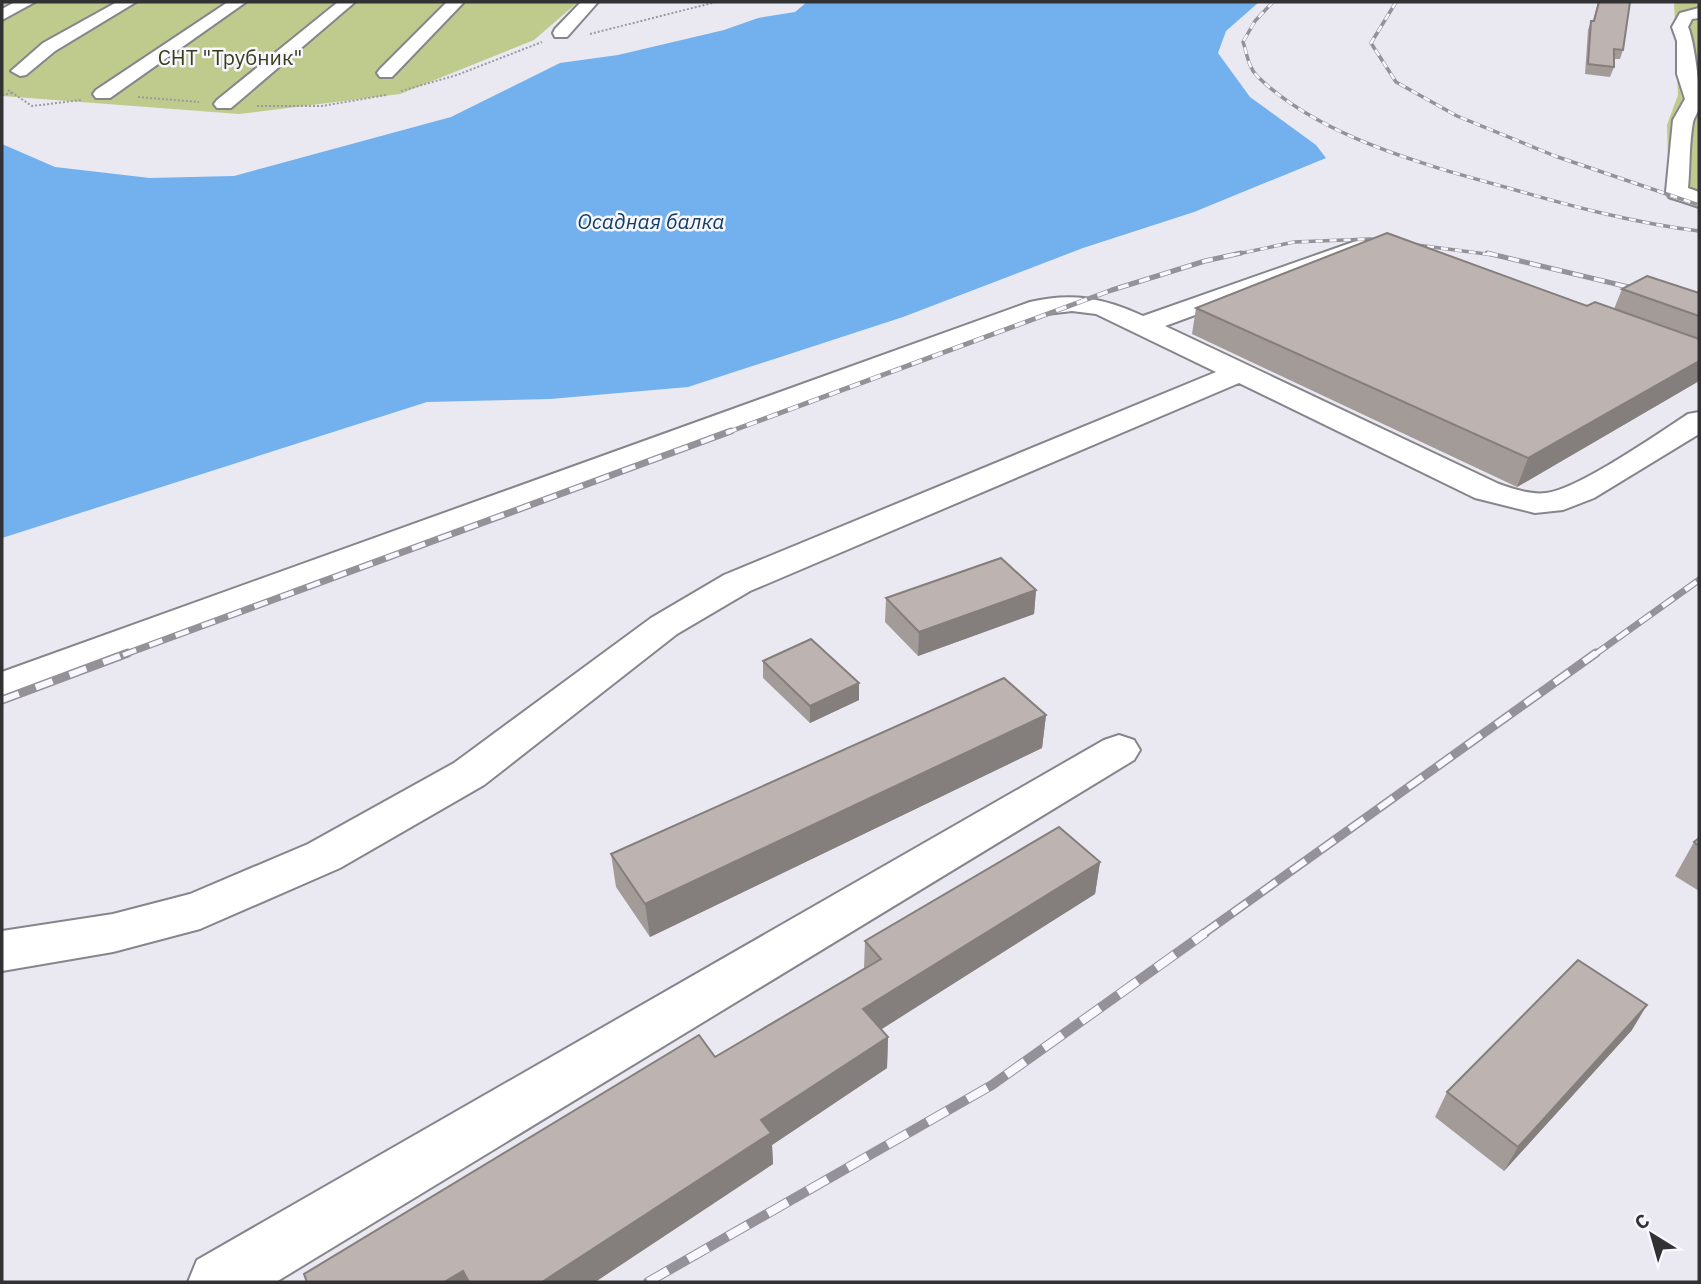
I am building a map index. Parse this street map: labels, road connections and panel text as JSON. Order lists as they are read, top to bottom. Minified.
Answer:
{"water":["Осадная балка"],"parks":["СНТ \"Трубник\""],"north":"top left"}
